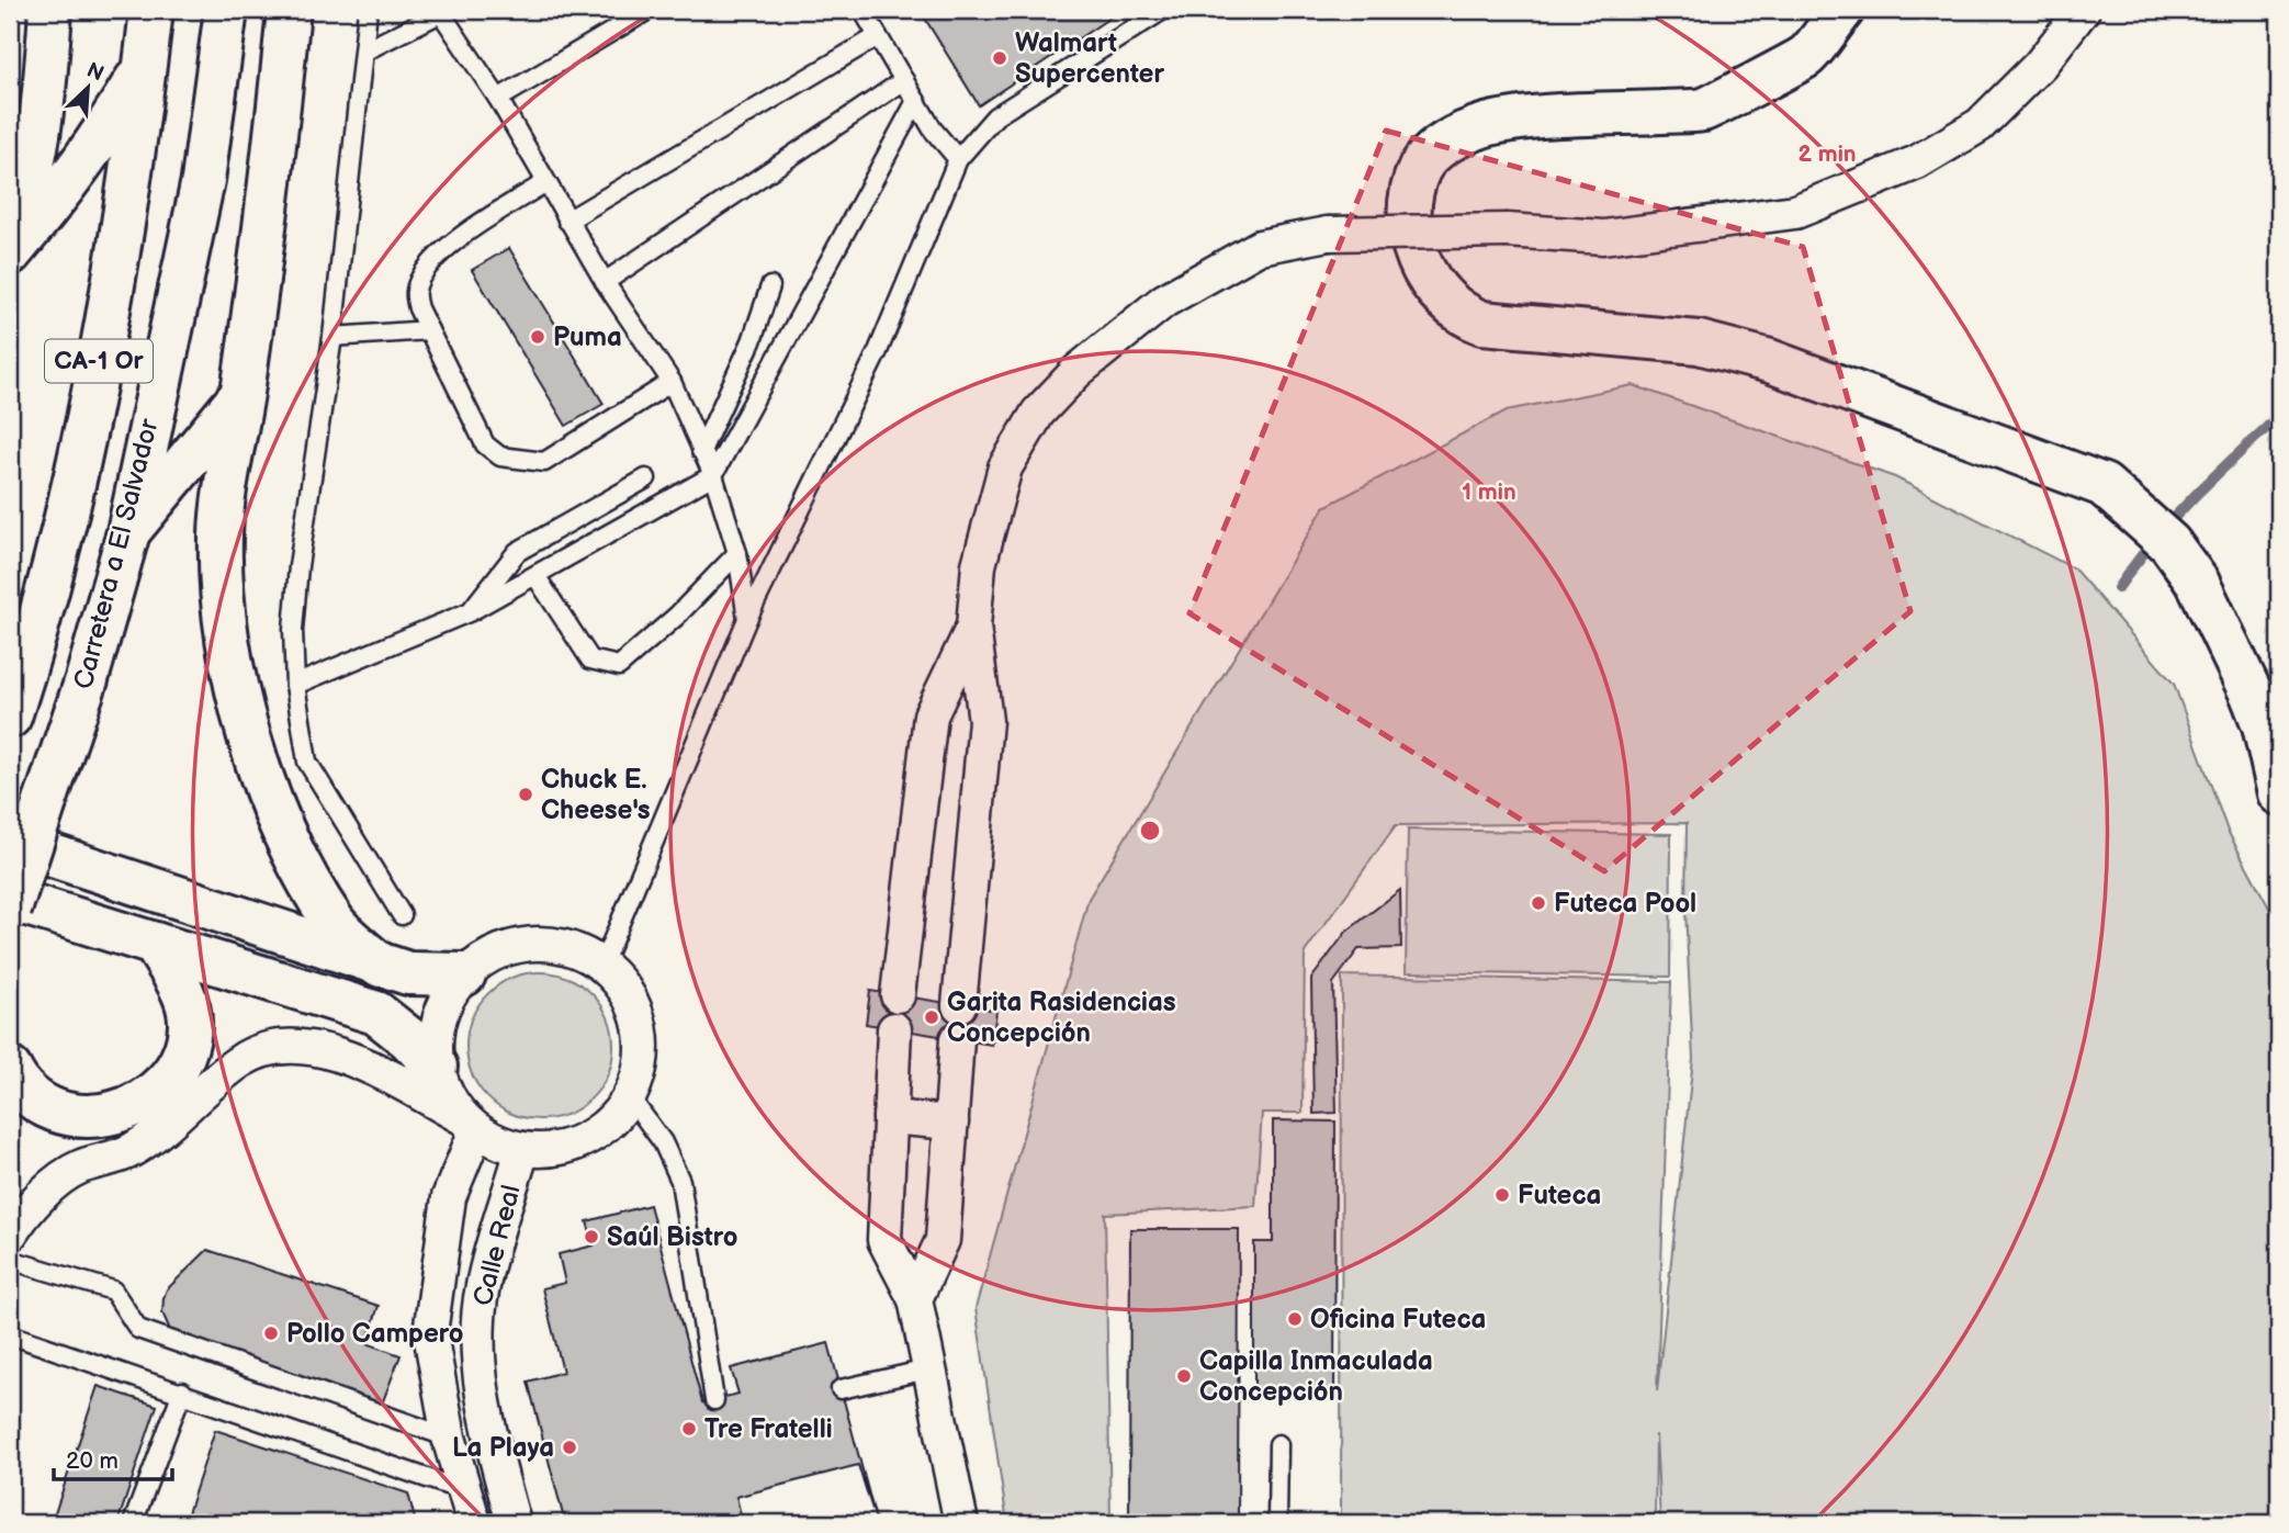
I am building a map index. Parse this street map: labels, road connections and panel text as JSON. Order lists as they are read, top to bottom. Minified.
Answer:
{"streets":{"main road":["CA-1 Or","Carretera a El Salvador"],"street":["Calle Real"]},"places":["Walmart Supercenter","Puma","Chuck E. Cheese's","Futeca Pool","Garita Rasidencias Concepción","Futeca","Saúl Bistro","Oficina Futeca","Pollo Campero","Capilla Inmaculada Concepción","Tre Fratelli","La Playa"],"scale_bar":"20 m","north":"top right","rings":["2 min","1 min"]}
